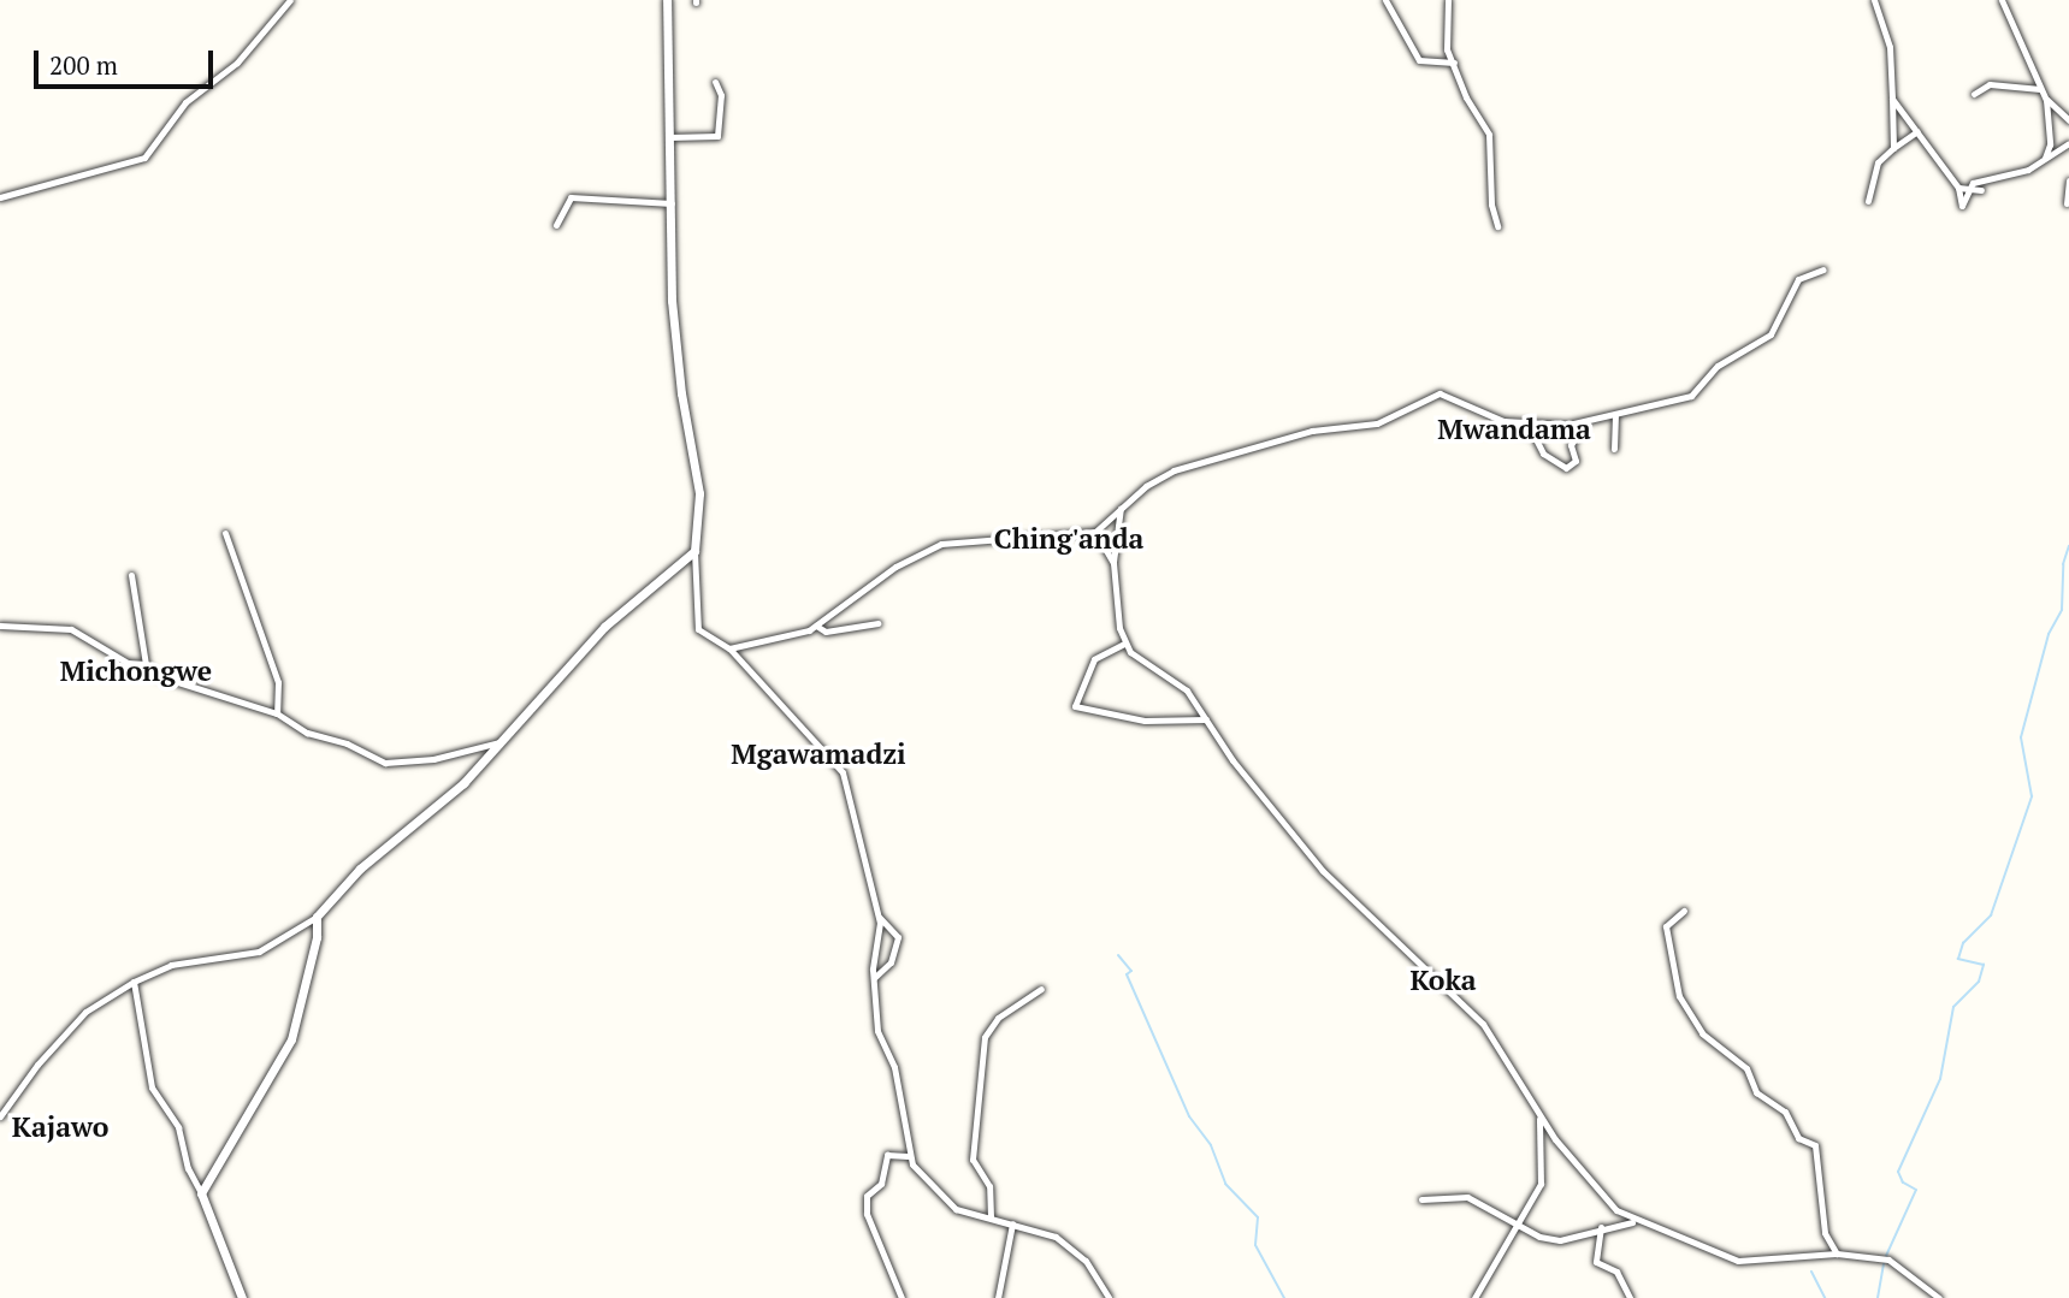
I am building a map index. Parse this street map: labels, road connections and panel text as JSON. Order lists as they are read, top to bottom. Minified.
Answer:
{"districts":["Mwandama","Ching'anda","Michongwe","Mgawamadzi","Koka","Kajawo"],"scale_bar":"200 m"}
